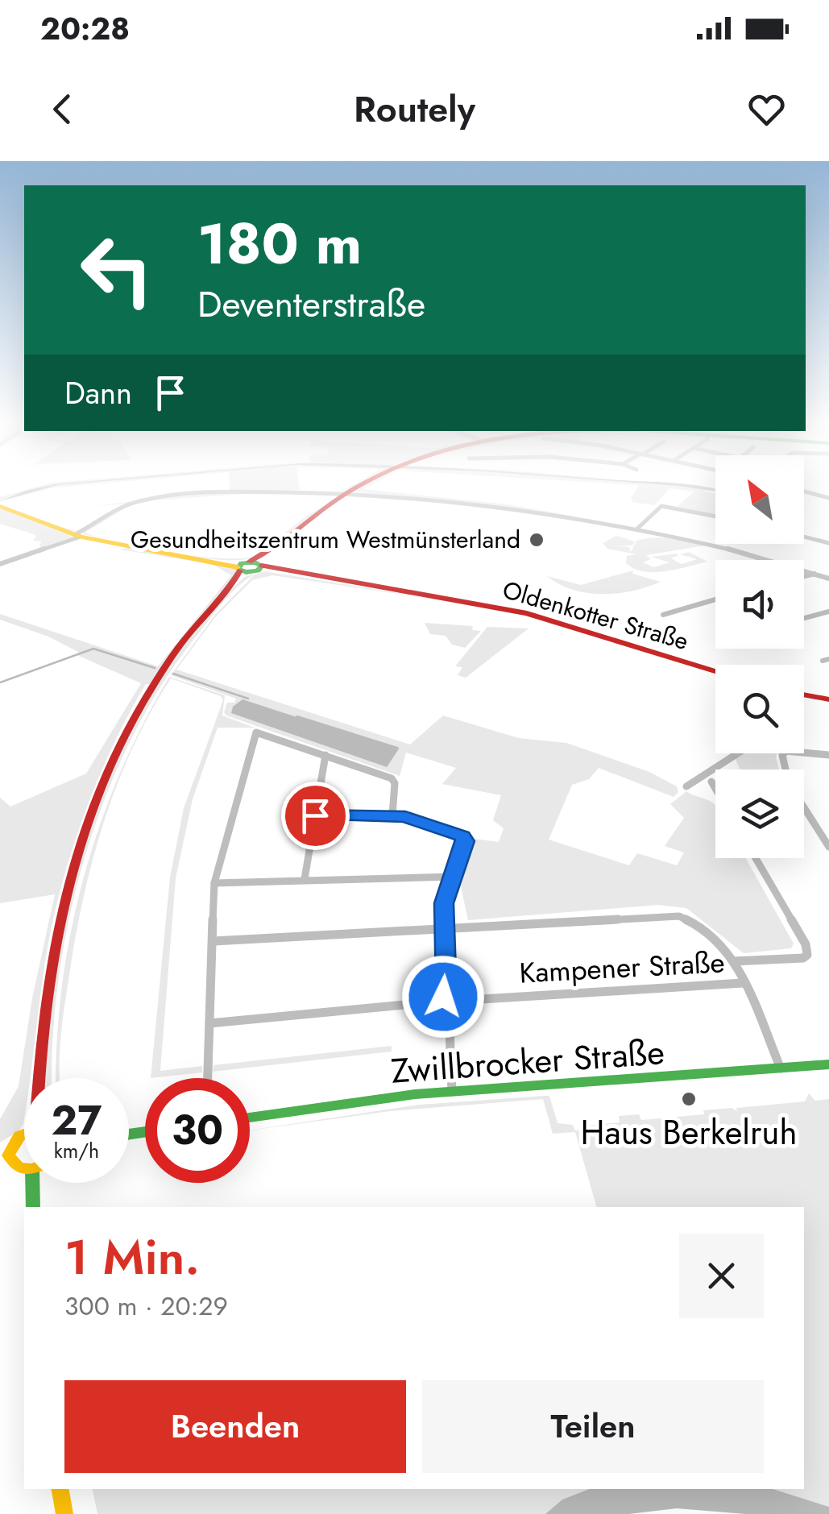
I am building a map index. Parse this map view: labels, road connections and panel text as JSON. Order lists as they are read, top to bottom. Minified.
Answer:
{"streets":{"main road":["Oldenkotter Straße","Zwillbrocker Straße"],"street":["Kampener Straße"]},"places":["Gesundheitszentrum Westmünsterland","Haus Berkelruh"],"north":"top left","page":{"status":"20:28","header":"Routely","turn":["180 m","Deventerstraße"],"then":"Dann","speed":"27 km/h","limit":"30","heading":["1 Min.","300 m · 20:29"],"buttons":["Beenden","Teilen"]}}
